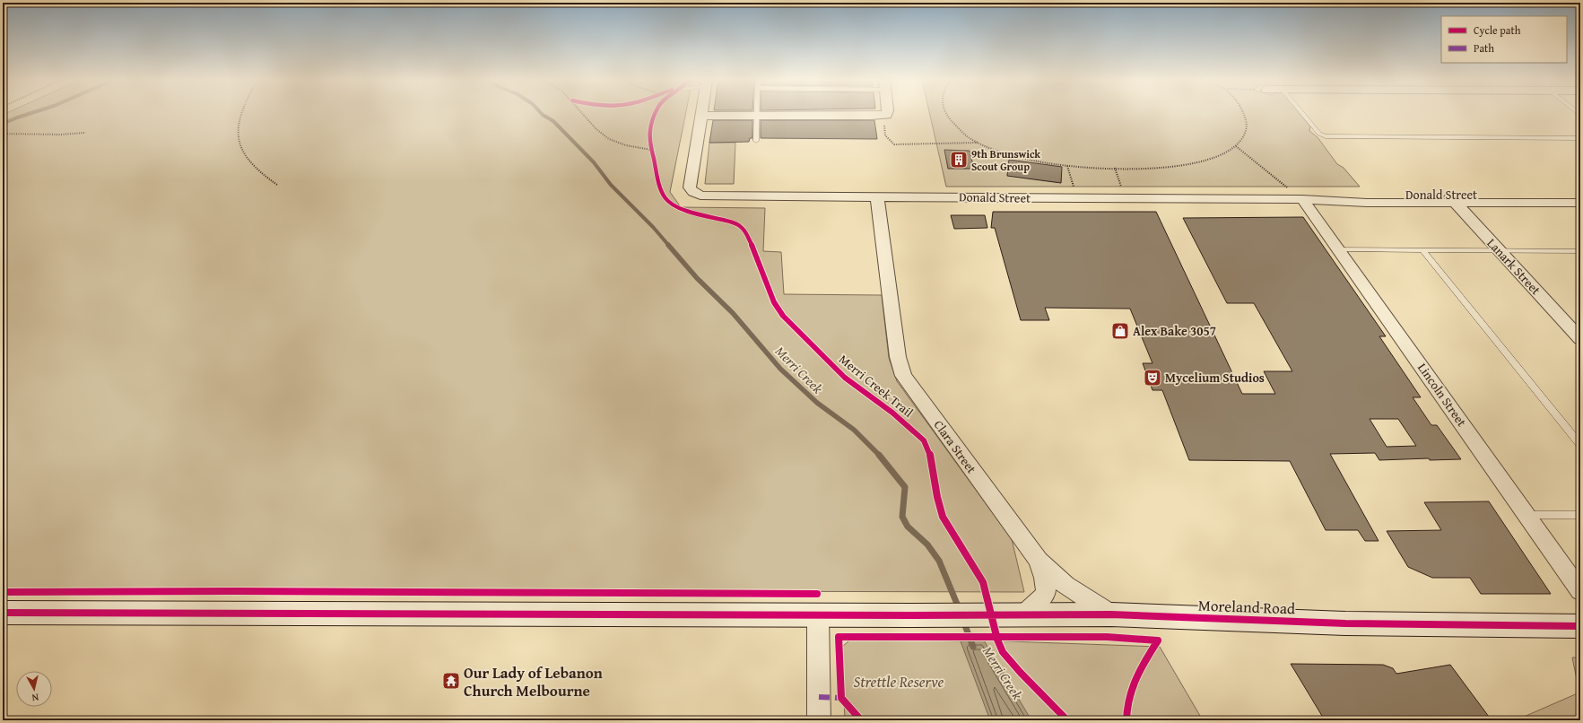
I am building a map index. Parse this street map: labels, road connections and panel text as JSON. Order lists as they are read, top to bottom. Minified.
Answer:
{"streets":{"main road":["Moreland Road"],"street":["Donald Street","Lanark Street","Lincoln Street","Clara Street"],"cycle path":["Merri Creek Trail"]},"crossings":[["Donald Street","Lanark Street"],["Donald Street","Lincoln Street"],["Donald Street","Clara Street"],["Clara Street","Moreland Road"]],"water":["Merri Creek"],"parks":["Strettle Reserve"],"places":{"building":["9th Brunswick Scout Group"],"shop":["Alex Bake 3057"],"theatre":["Mycelium Studios"],"temple":["Our Lady of Lebanon Church Melbourne"]},"legend":["Cycle path","Path"],"north":"bottom"}
